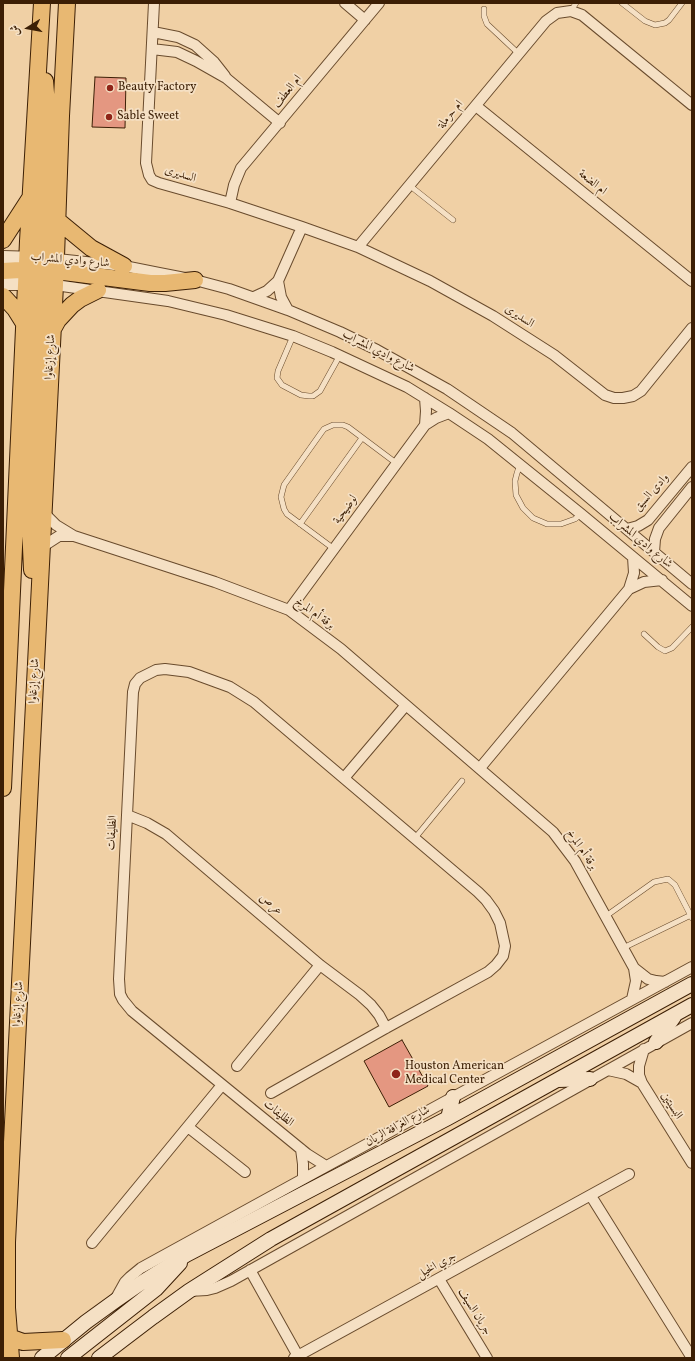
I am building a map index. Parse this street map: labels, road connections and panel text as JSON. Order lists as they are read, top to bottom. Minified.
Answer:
{"streets":{"main road":["شارع إزغاوا","شارع الغرافة الريان"],"street":["ام العطف","ام حرملة","السديرى","ام الضعة","شارع وادي المشراب","وادى السيق","لوضيحية","برقة أم المرخ","الظليفات","عرص","البسيتين","جري الخيل","جريان السيف"]},"crossings":[["ام العطف","السديرى"],["ام حرملة","السديرى"],["ام حرملة","ام الضعة"],["شارع وادي المشراب","شارع إزغاوا"],["شارع وادي المشراب","وادى السيق"],["شارع وادي المشراب","لوضيحية"],["شارع إزغاوا","برقة أم المرخ"],["لوضيحية","برقة أم المرخ"],["برقة أم المرخ","شارع الغرافة الريان"],["الظليفات","عرص"],["الظليفات","شارع الغرافة الريان"],["جري الخيل","جريان السيف"]],"places":["Beauty Factory","Sable Sweet","Houston American Medical Center"],"north":"left"}
